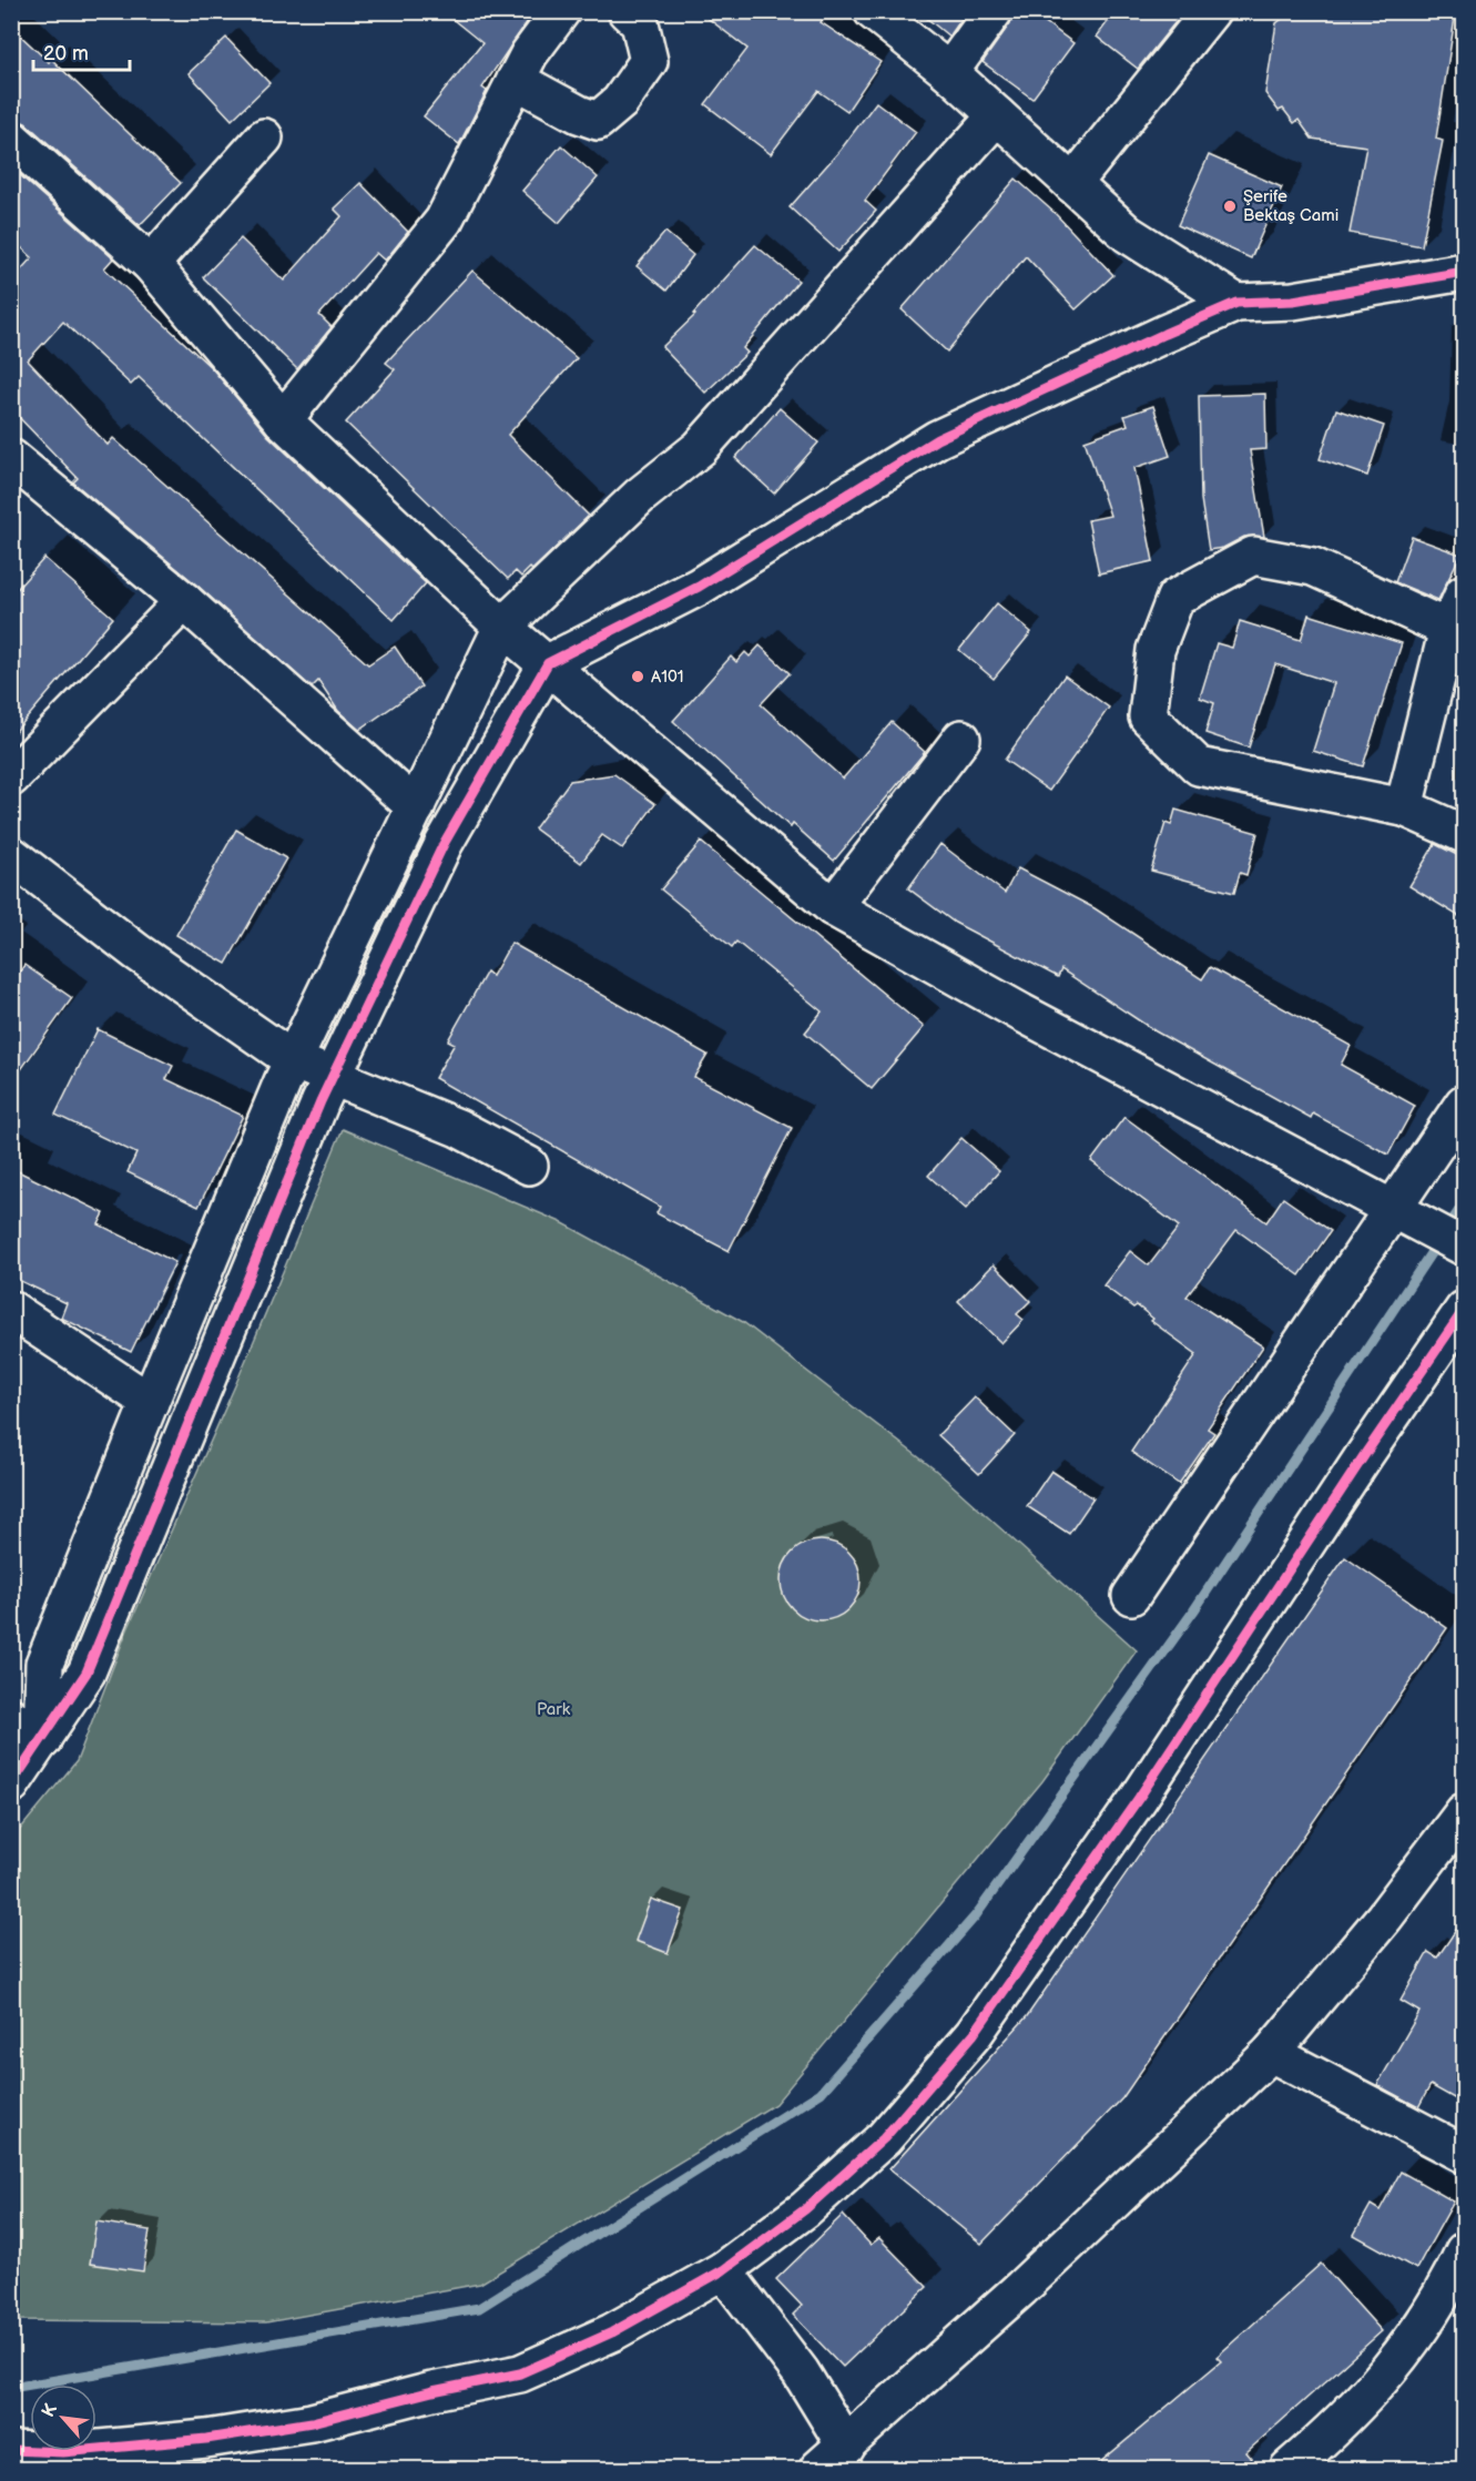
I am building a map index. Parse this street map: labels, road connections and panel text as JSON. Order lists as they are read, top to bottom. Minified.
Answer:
{"parks":["Park"],"places":["Şerife Bektaş Cami","A101"],"scale_bar":"20 m","north":"top left"}
